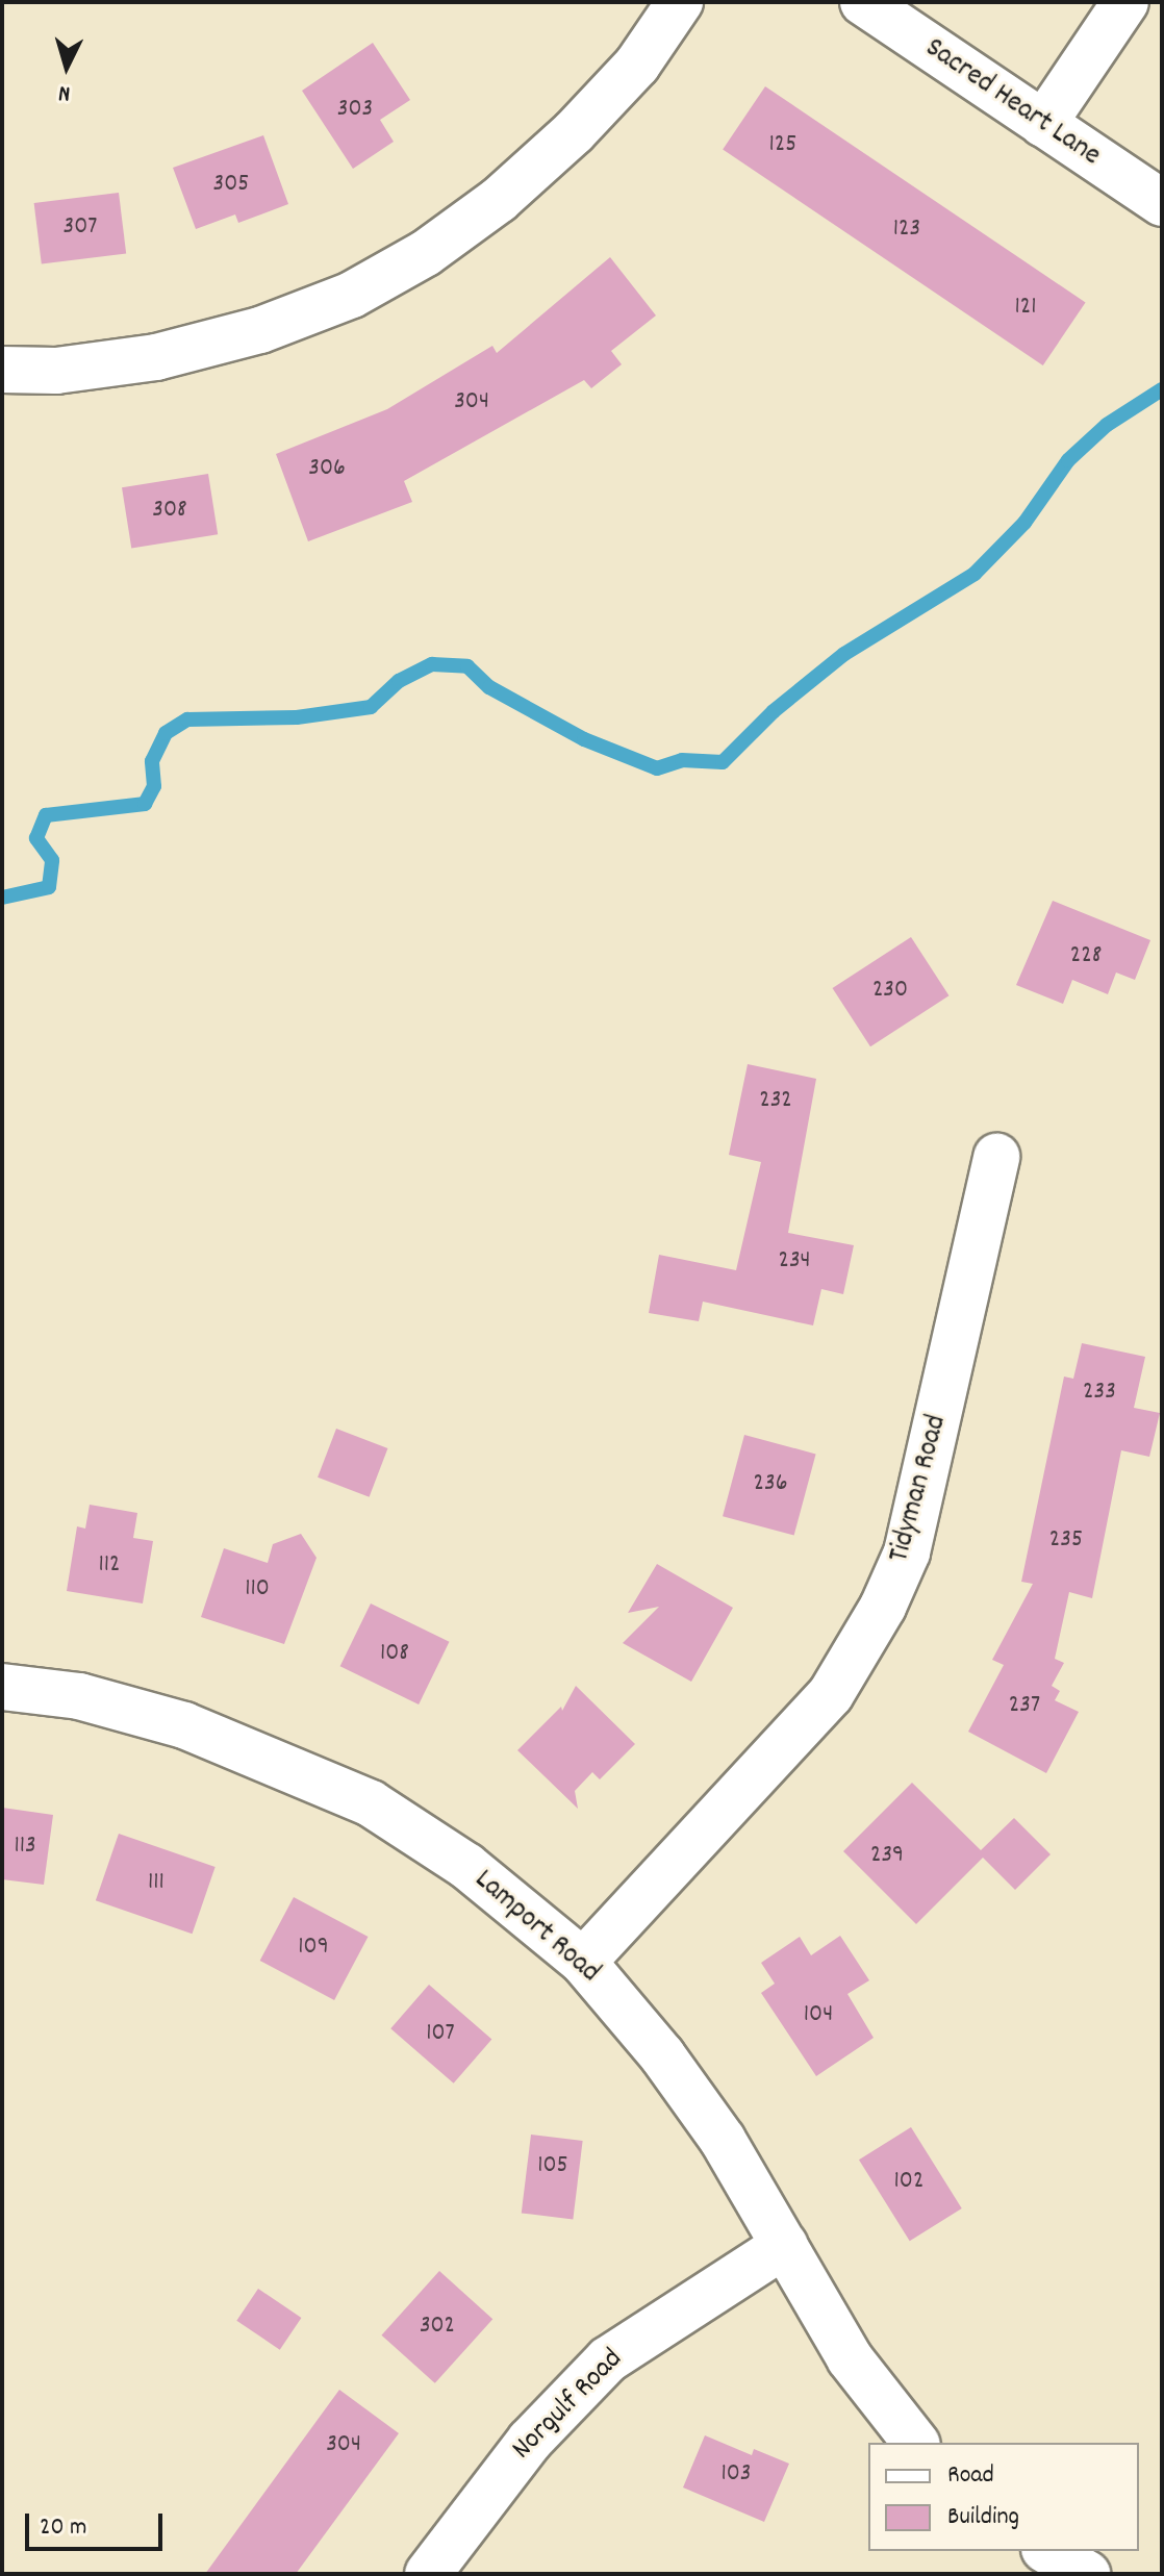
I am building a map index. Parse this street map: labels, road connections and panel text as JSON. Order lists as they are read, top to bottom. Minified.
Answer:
{"streets":{"street":["Sacred Heart Lane","Tidyman Road","Lamport Road","Norgulf Road"]},"crossings":[["Tidyman Road","Lamport Road"],["Lamport Road","Norgulf Road"]],"house_numbers":["303","125","305","307","123","121","304","306","308","228","230","232","234","233","236","235","112","110","108","237","113","239","111","109","104","107","105","102","302","304","103"],"legend":["Road","Building"],"scale_bar":"20 m","north":"bottom"}
